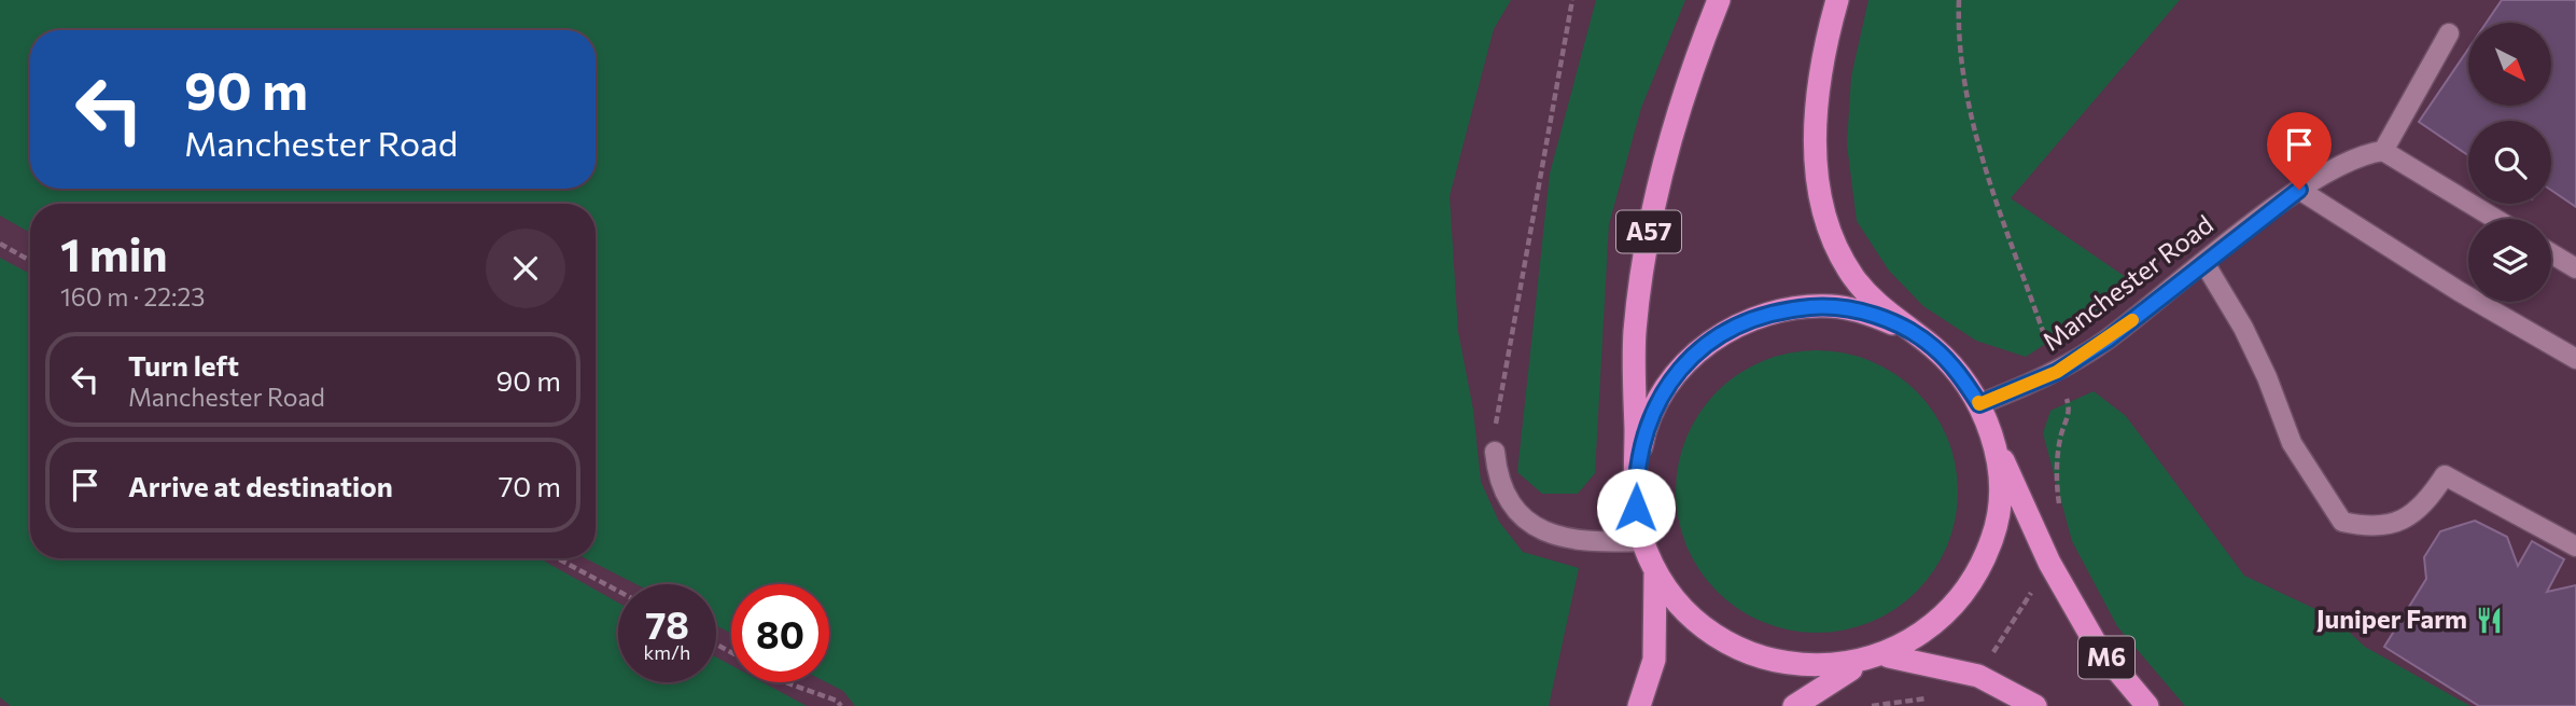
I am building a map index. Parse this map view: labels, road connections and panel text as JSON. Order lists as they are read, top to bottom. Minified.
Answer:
{"streets":{"highway":["A57","M6"],"street":["Manchester Road"]},"crossings":[["A57","Manchester Road"]],"places":{"restaurant":["Juniper Farm"]},"north":"bottom right","page":{"turn":["90 m","Manchester Road"],"heading":["1 min","160 m · 22:23"],"list":[{"name":"Turn left","note":"Manchester Road","value":"90 m"},{"name":"Arrive at destination","value":"70 m"}],"speed":"78 km/h","limit":"80"}}
